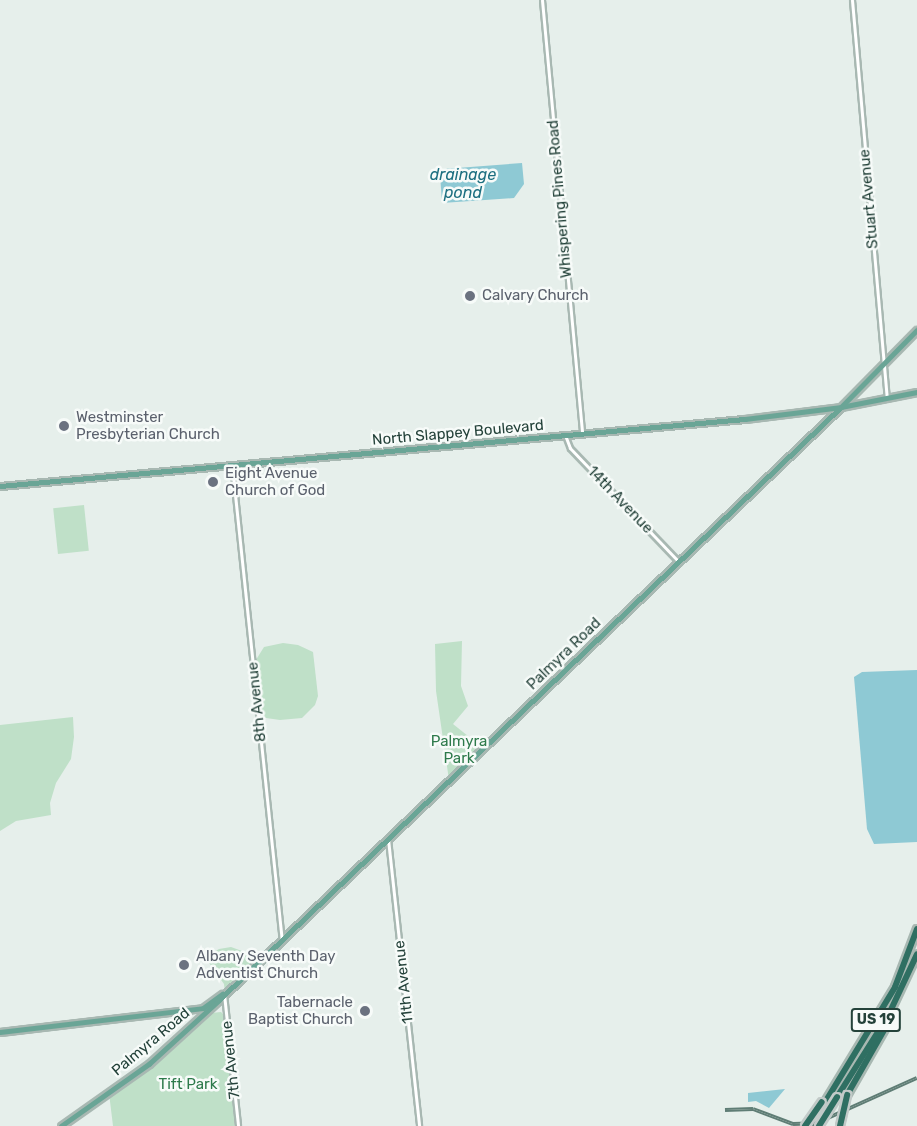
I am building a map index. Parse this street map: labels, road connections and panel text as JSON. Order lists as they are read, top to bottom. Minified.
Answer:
{"streets":{"highway":["US 19"],"main road":["North Slappey Boulevard","Palmyra Road"],"street":["Whispering Pines Road","Stuart Avenue","14th Avenue","8th Avenue","11th Avenue","7th Avenue"]},"crossings":[["Whispering Pines Road","North Slappey Boulevard"],["Stuart Avenue","North Slappey Boulevard"],["Stuart Avenue","Palmyra Road"],["North Slappey Boulevard","14th Avenue"],["North Slappey Boulevard","Palmyra Road"],["North Slappey Boulevard","8th Avenue"],["14th Avenue","Palmyra Road"],["Palmyra Road","8th Avenue"],["Palmyra Road","11th Avenue"],["Palmyra Road","7th Avenue"]],"water":["drainage pond"],"parks":["Palmyra Park","Tift Park"],"places":["Calvary Church","Westminster Presbyterian Church","Eight Avenue Church of God","Albany Seventh Day Adventist Church","Tabernacle Baptist Church"]}
